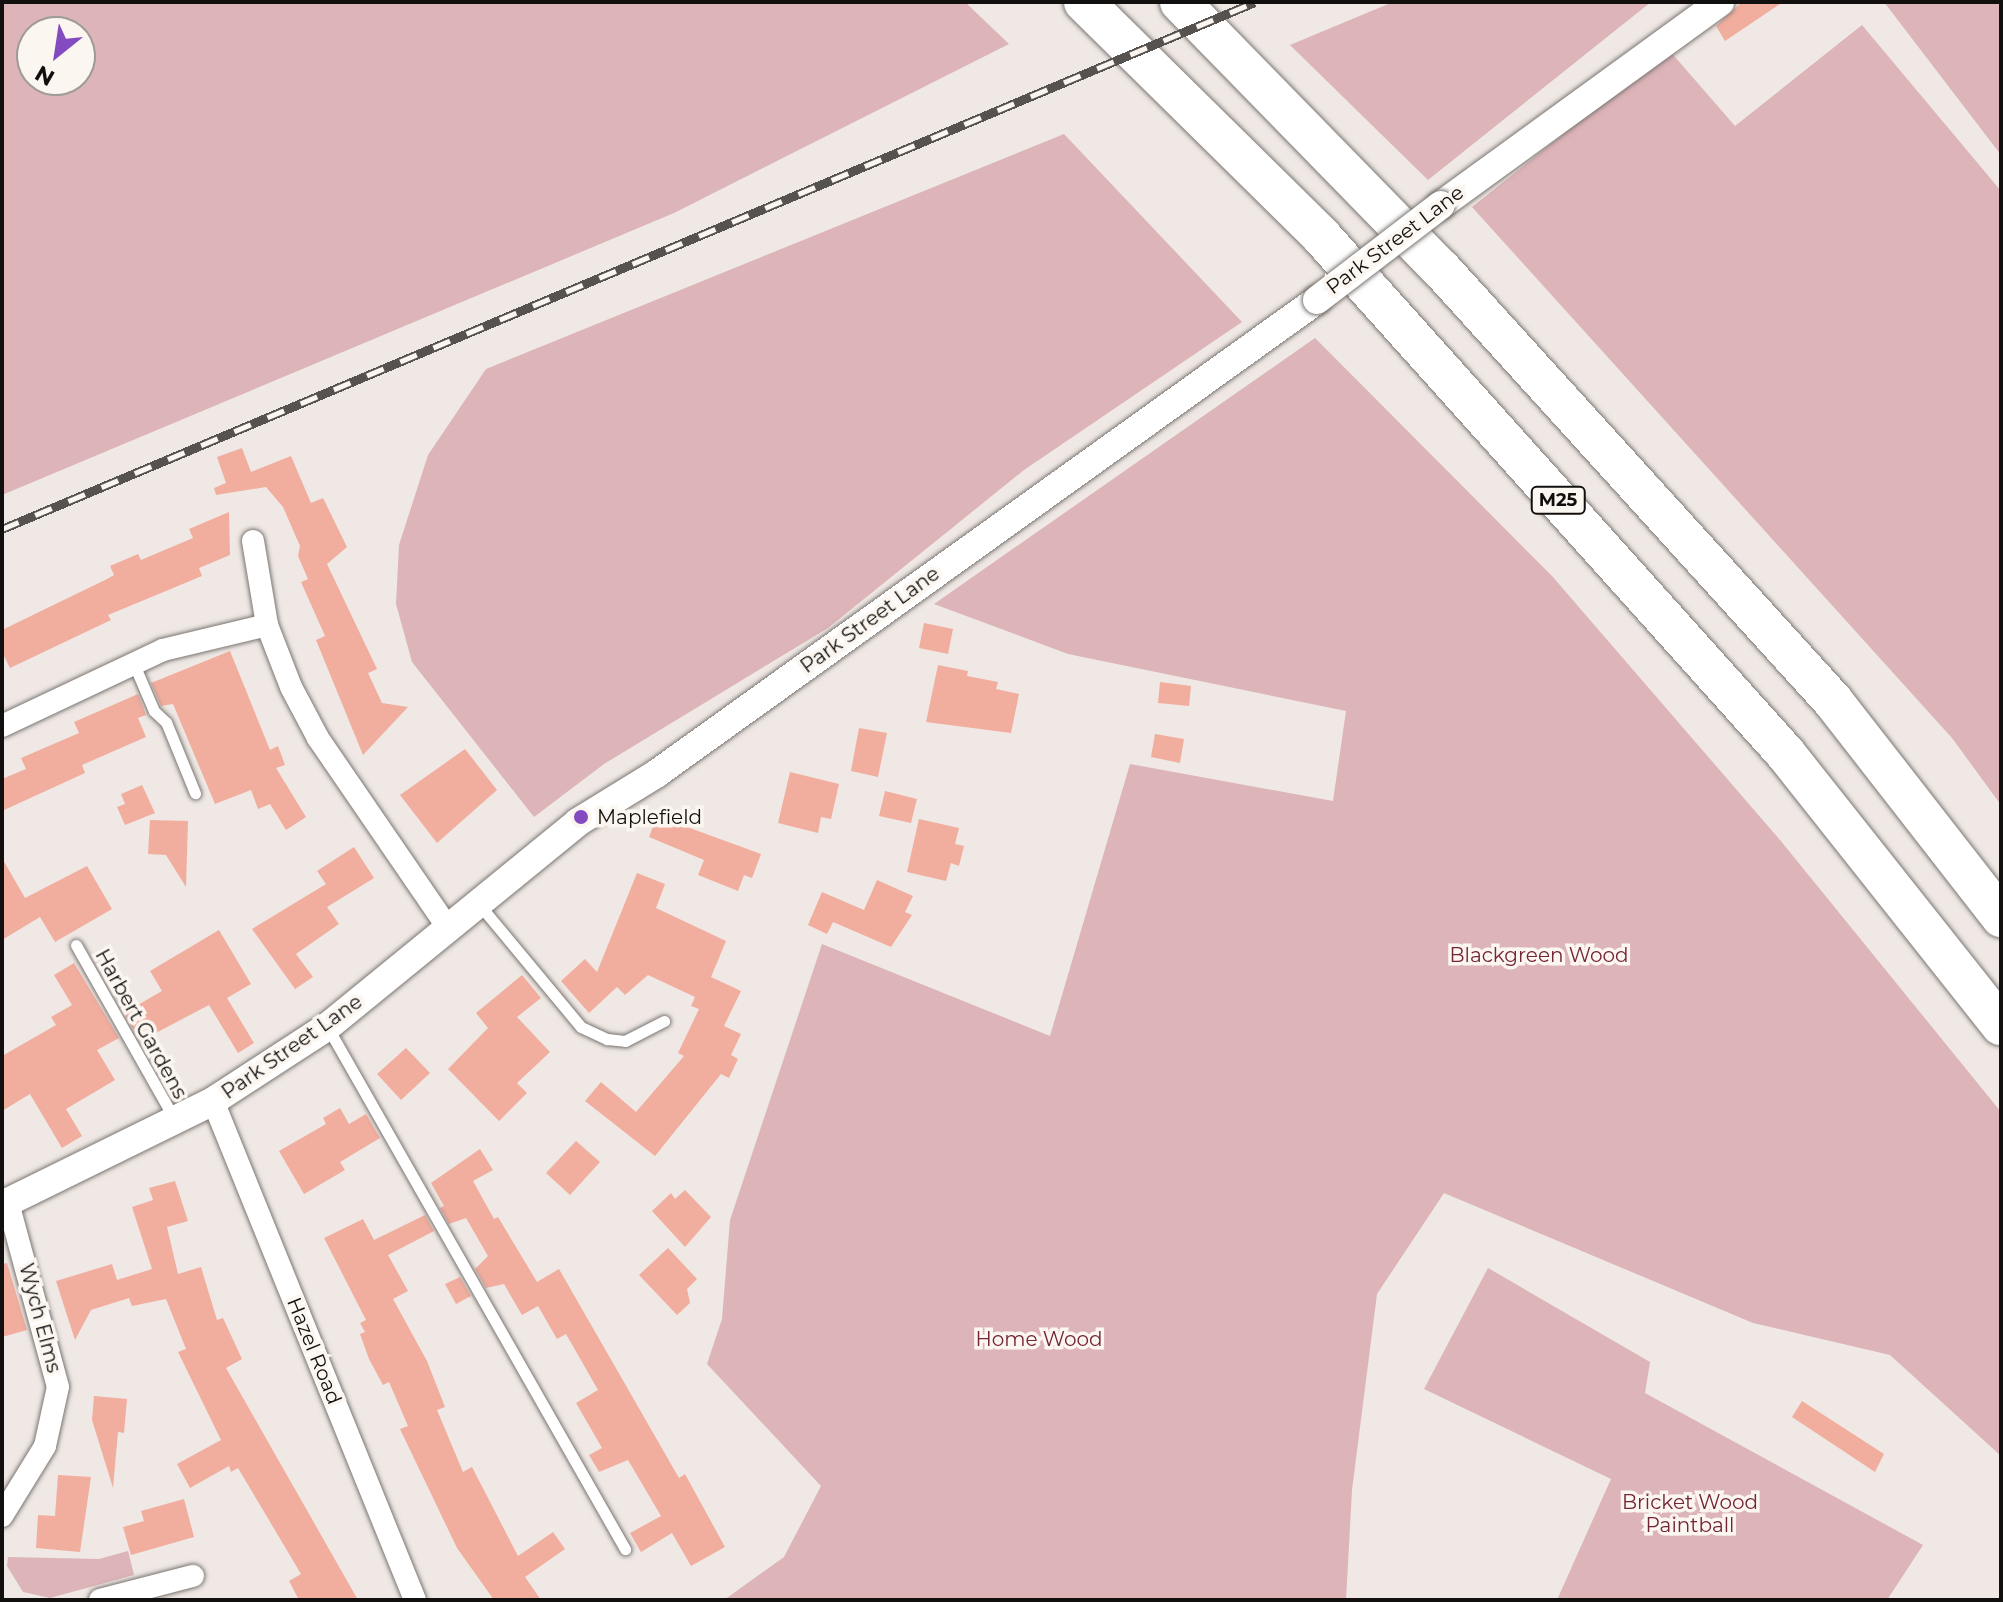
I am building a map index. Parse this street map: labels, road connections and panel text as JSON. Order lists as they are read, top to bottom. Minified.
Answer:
{"streets":{"highway":["M25"],"street":["Park Street Lane","Wych Elms","Hazel Road"],"lane":["Harbert Gardens"]},"crossings":[["Park Street Lane","Harbert Gardens"],["Park Street Lane","Wych Elms"],["Park Street Lane","Hazel Road"]],"parks":["Blackgreen Wood","Home Wood","Bricket Wood Paintball"],"places":["Maplefield"],"north":"bottom left"}
